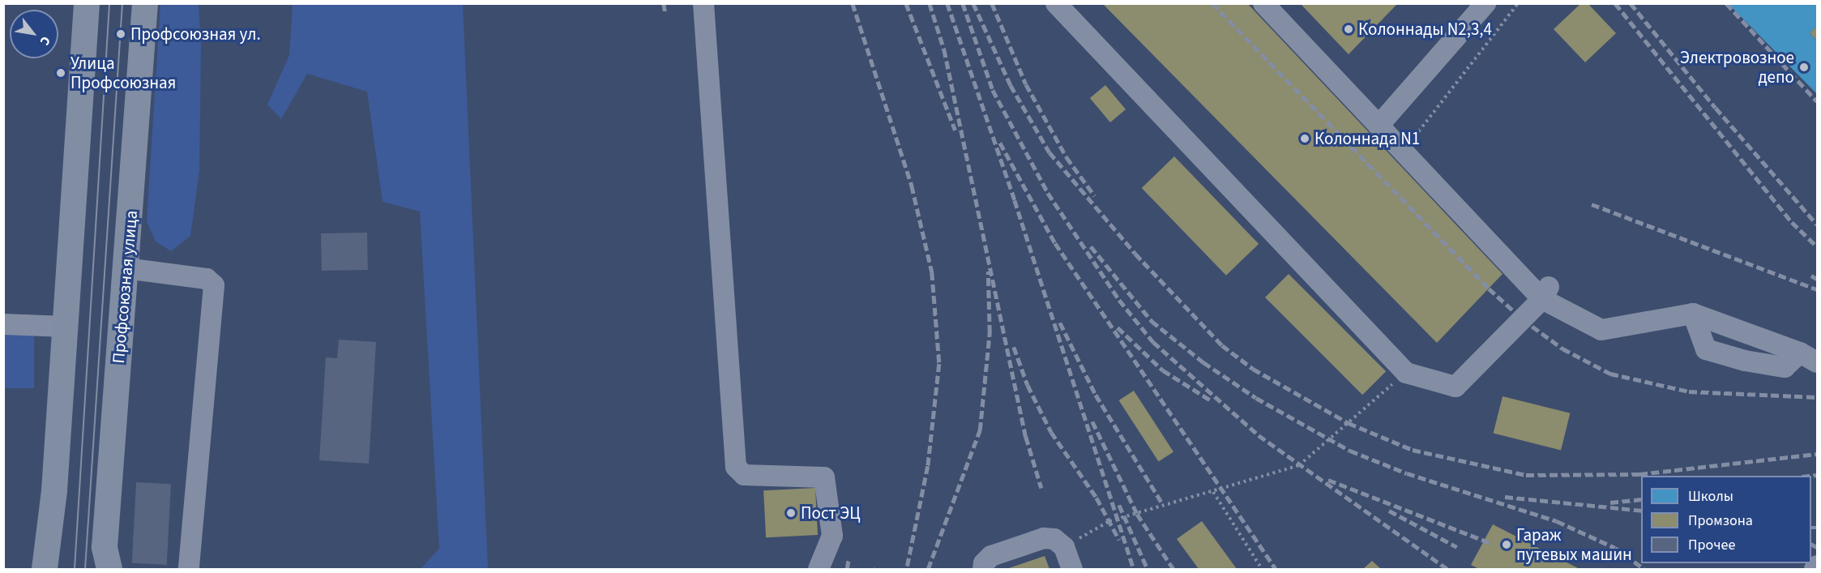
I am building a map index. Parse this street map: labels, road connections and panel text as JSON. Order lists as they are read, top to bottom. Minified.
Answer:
{"streets":{"main road":["Профсоюзная улица"]},"places":["Колоннады N2,3,4","Профсоюзная ул.","Электровозное депо","Улица Профсоюзная","Колоннада N1","Пост ЭЦ","Гараж путевых машин"],"legend":["Школы","Промзона","Прочее"],"north":"bottom right"}
